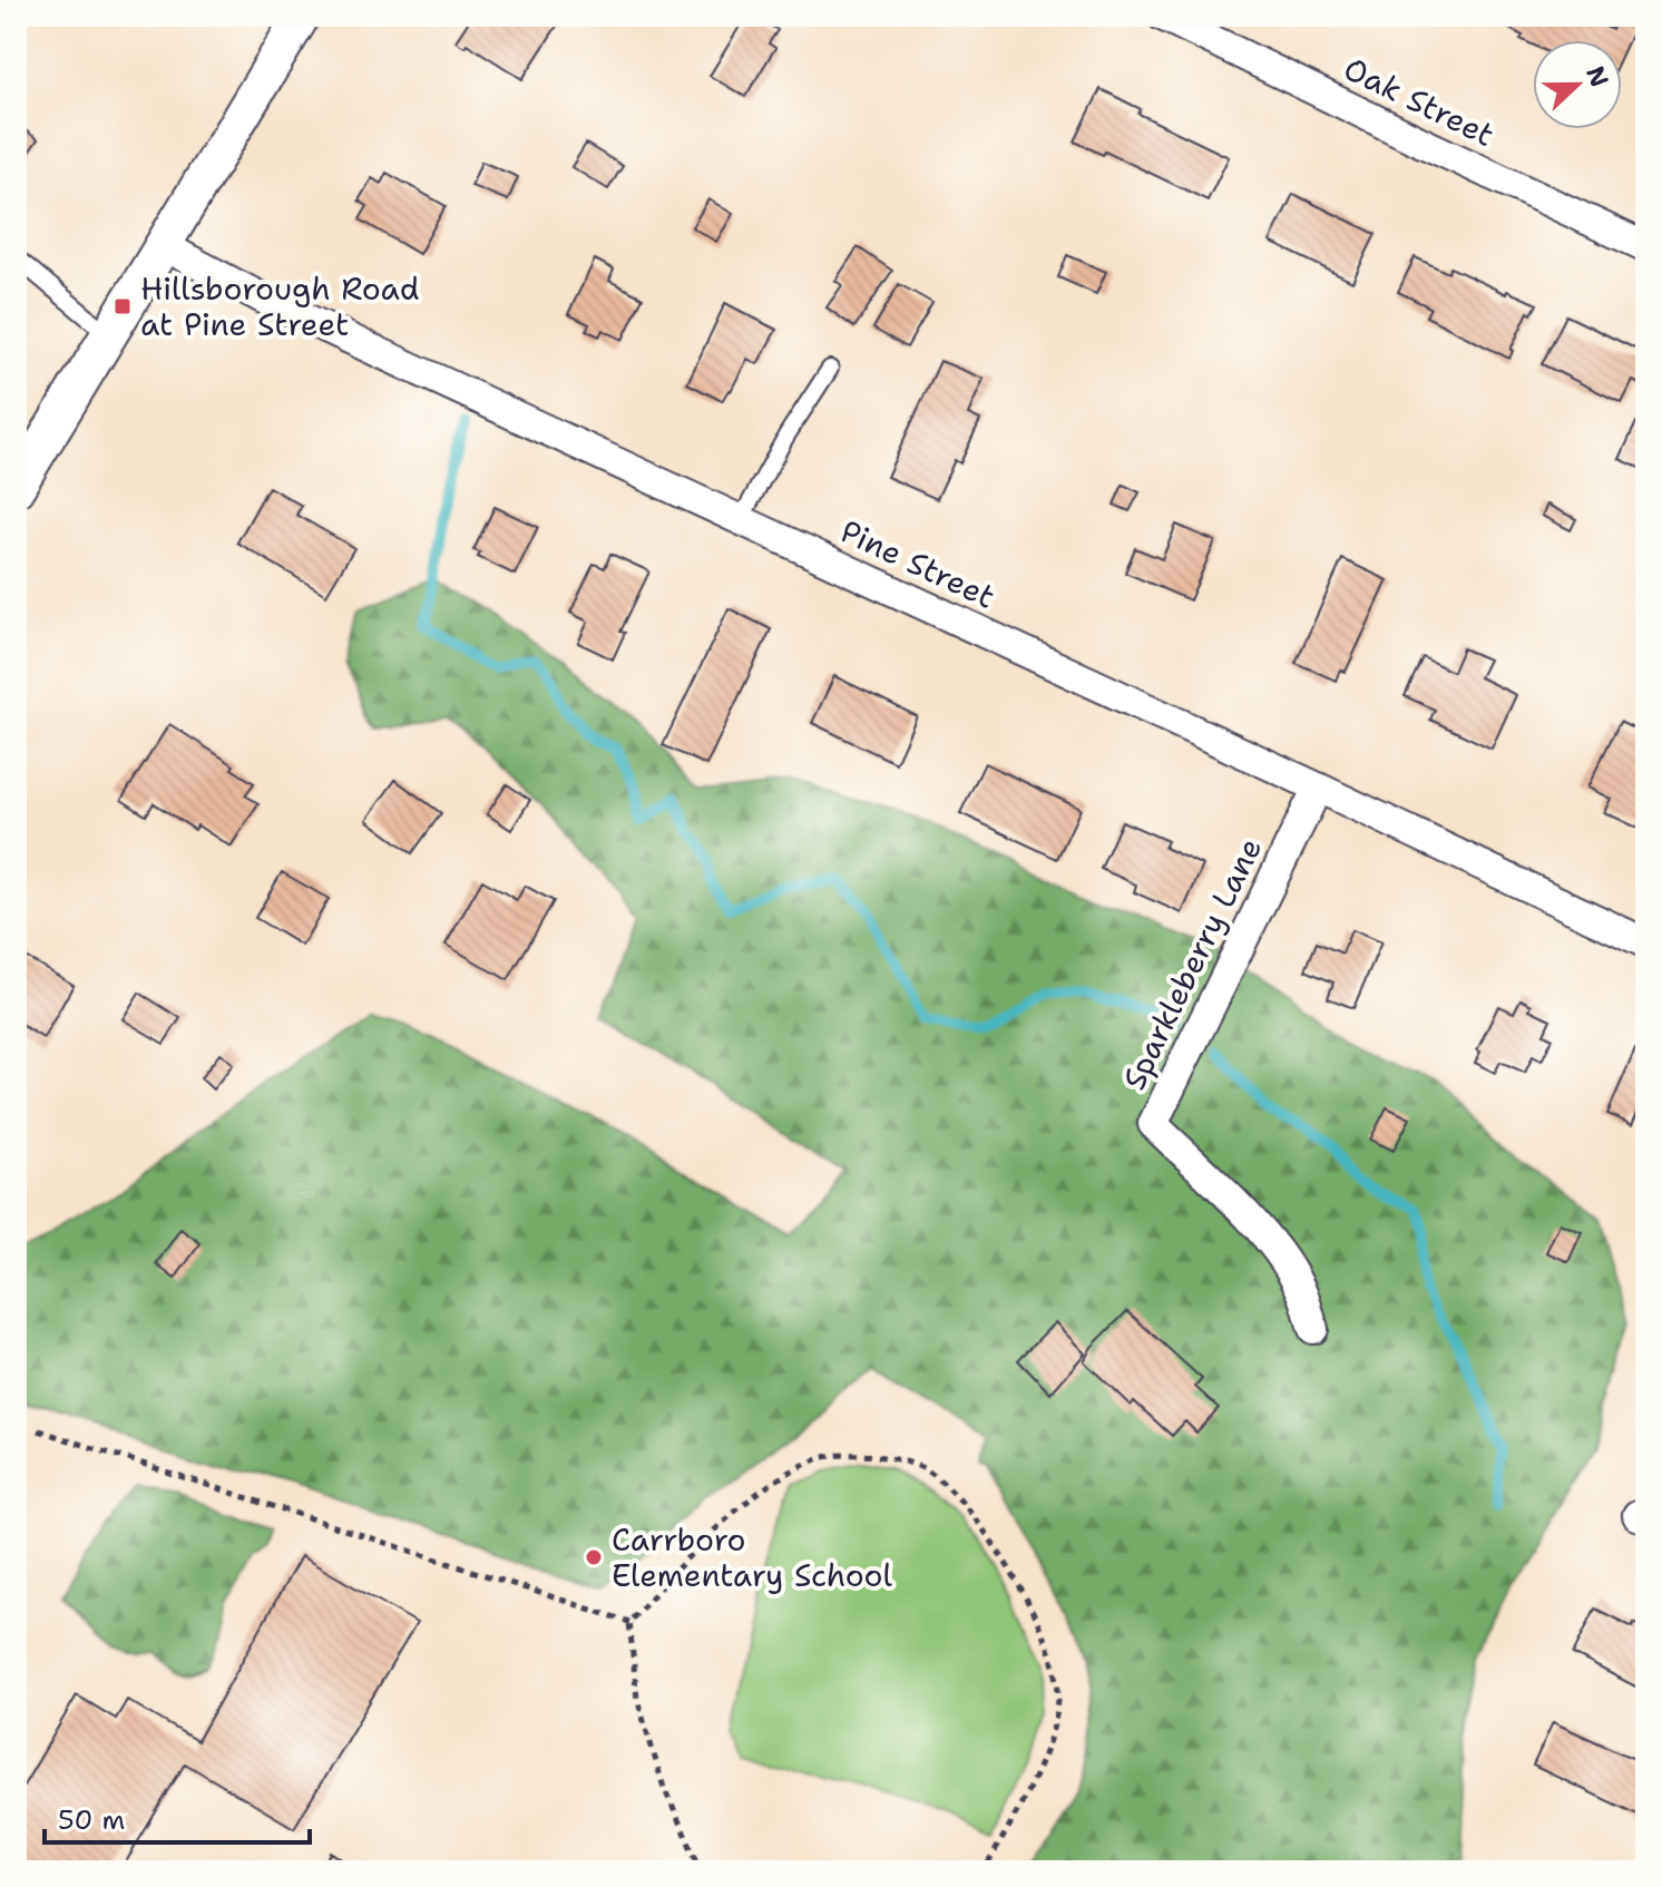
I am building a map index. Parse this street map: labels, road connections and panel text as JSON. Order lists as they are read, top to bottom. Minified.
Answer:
{"streets":{"street":["Oak Street","Pine Street","Sparkleberry Lane"]},"crossings":[["Pine Street","Sparkleberry Lane"]],"places":{"transit":["Hillsborough Road at Pine Street"],"other":["Carrboro Elementary School"]},"scale_bar":"50 m","north":"right"}
